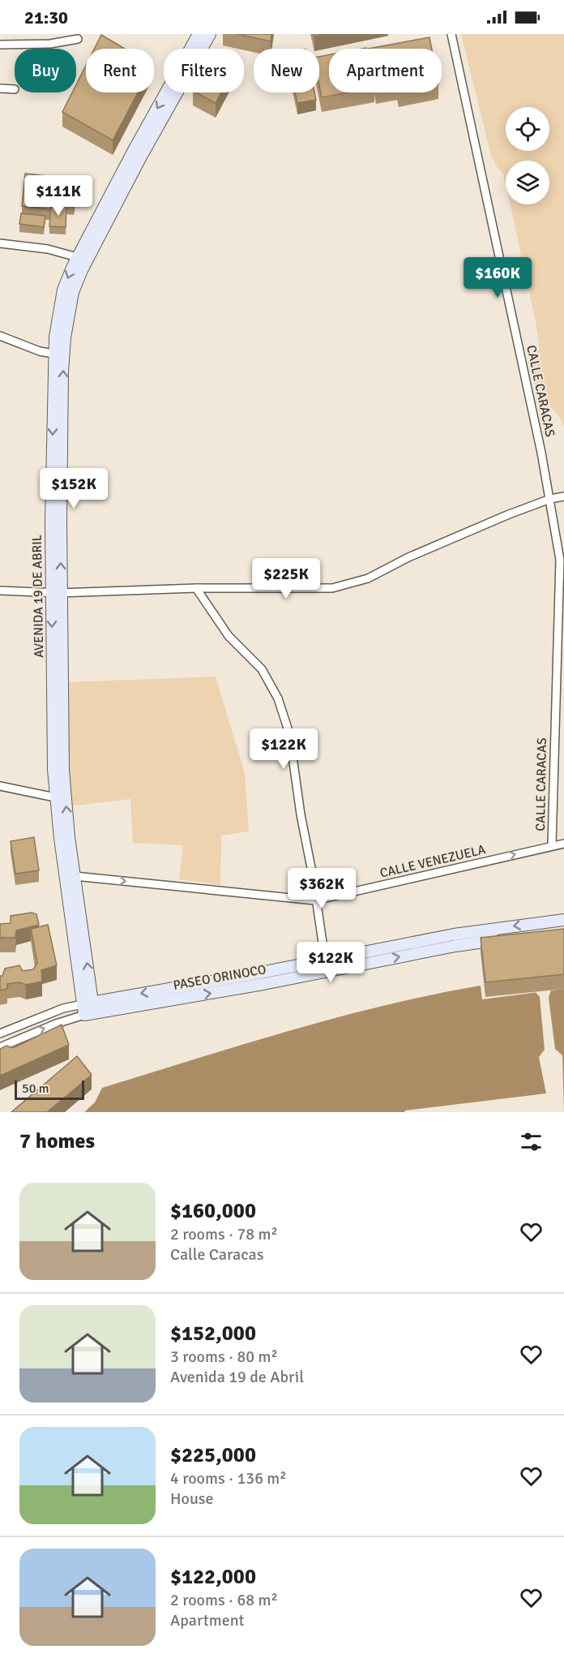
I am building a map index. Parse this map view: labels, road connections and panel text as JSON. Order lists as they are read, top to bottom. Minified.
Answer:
{"streets":{"street":["CALLE CARACAS","AVENIDA 19 DE ABRIL","CALLE VENEZUELA","PASEO ORINOCO"]},"crossings":[["CALLE CARACAS","CALLE VENEZUELA"],["AVENIDA 19 DE ABRIL","CALLE VENEZUELA"],["AVENIDA 19 DE ABRIL","PASEO ORINOCO"]],"one_way":["CALLE VENEZUELA"],"scale_bar":"50 m","page":{"status":"21:30","chip":["Buy","Rent","Filters","New","Apartment"],"price":["$111K","$160K","$152K","$225K","$122K","$362K","$122K"],"scale":"50 m","heading":"7 homes","list":[{"name":"$160,000","note":"2 rooms · 78 m² · Calle Caracas"},{"name":"$152,000","note":"3 rooms · 80 m² · Avenida 19 de Abril"},{"name":"$225,000","note":"4 rooms · 136 m² · House"},{"name":"$122,000","note":"2 rooms · 68 m² · Apartment"}]}}
